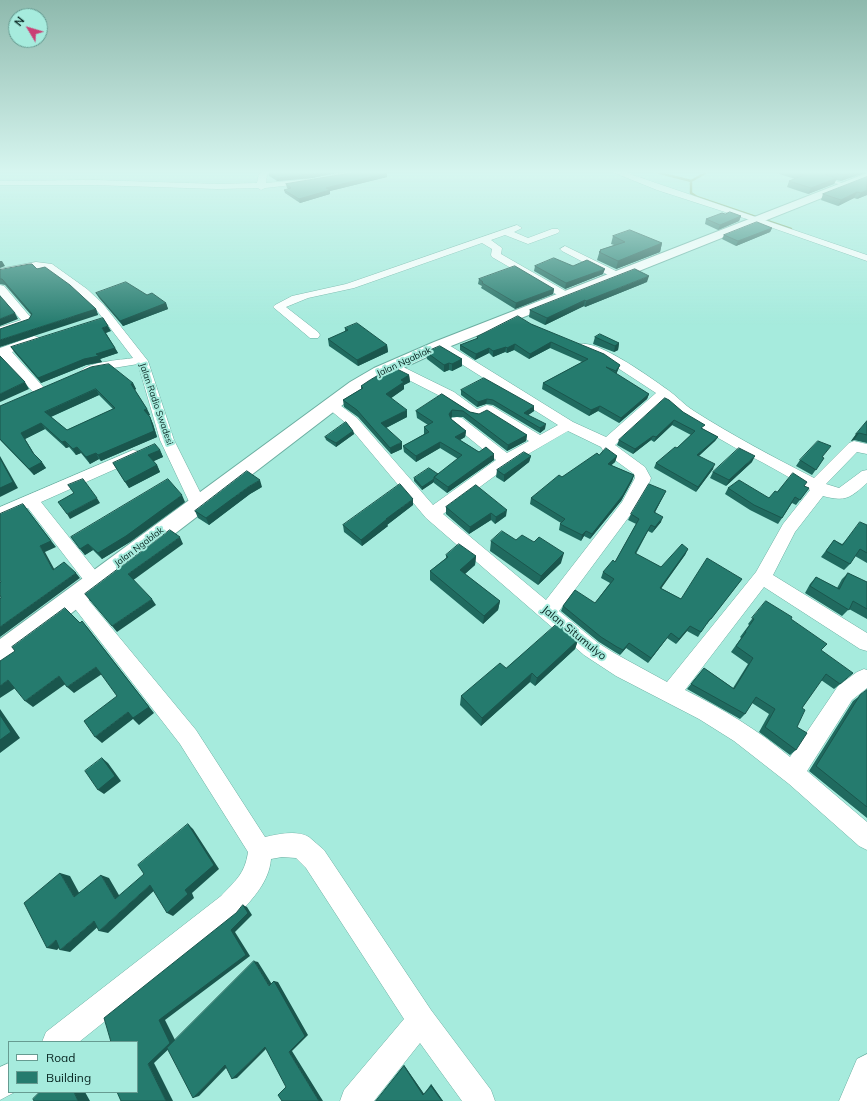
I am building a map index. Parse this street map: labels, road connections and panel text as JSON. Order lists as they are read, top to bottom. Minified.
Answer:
{"streets":{"street":["Jalan Ngablak","Jalan Radio Swadesi","Jalan Situmulyo"]},"crossings":[["Jalan Ngablak","Jalan Radio Swadesi"],["Jalan Ngablak","Jalan Situmulyo"]],"legend":["Road","Building"],"north":"top left"}
